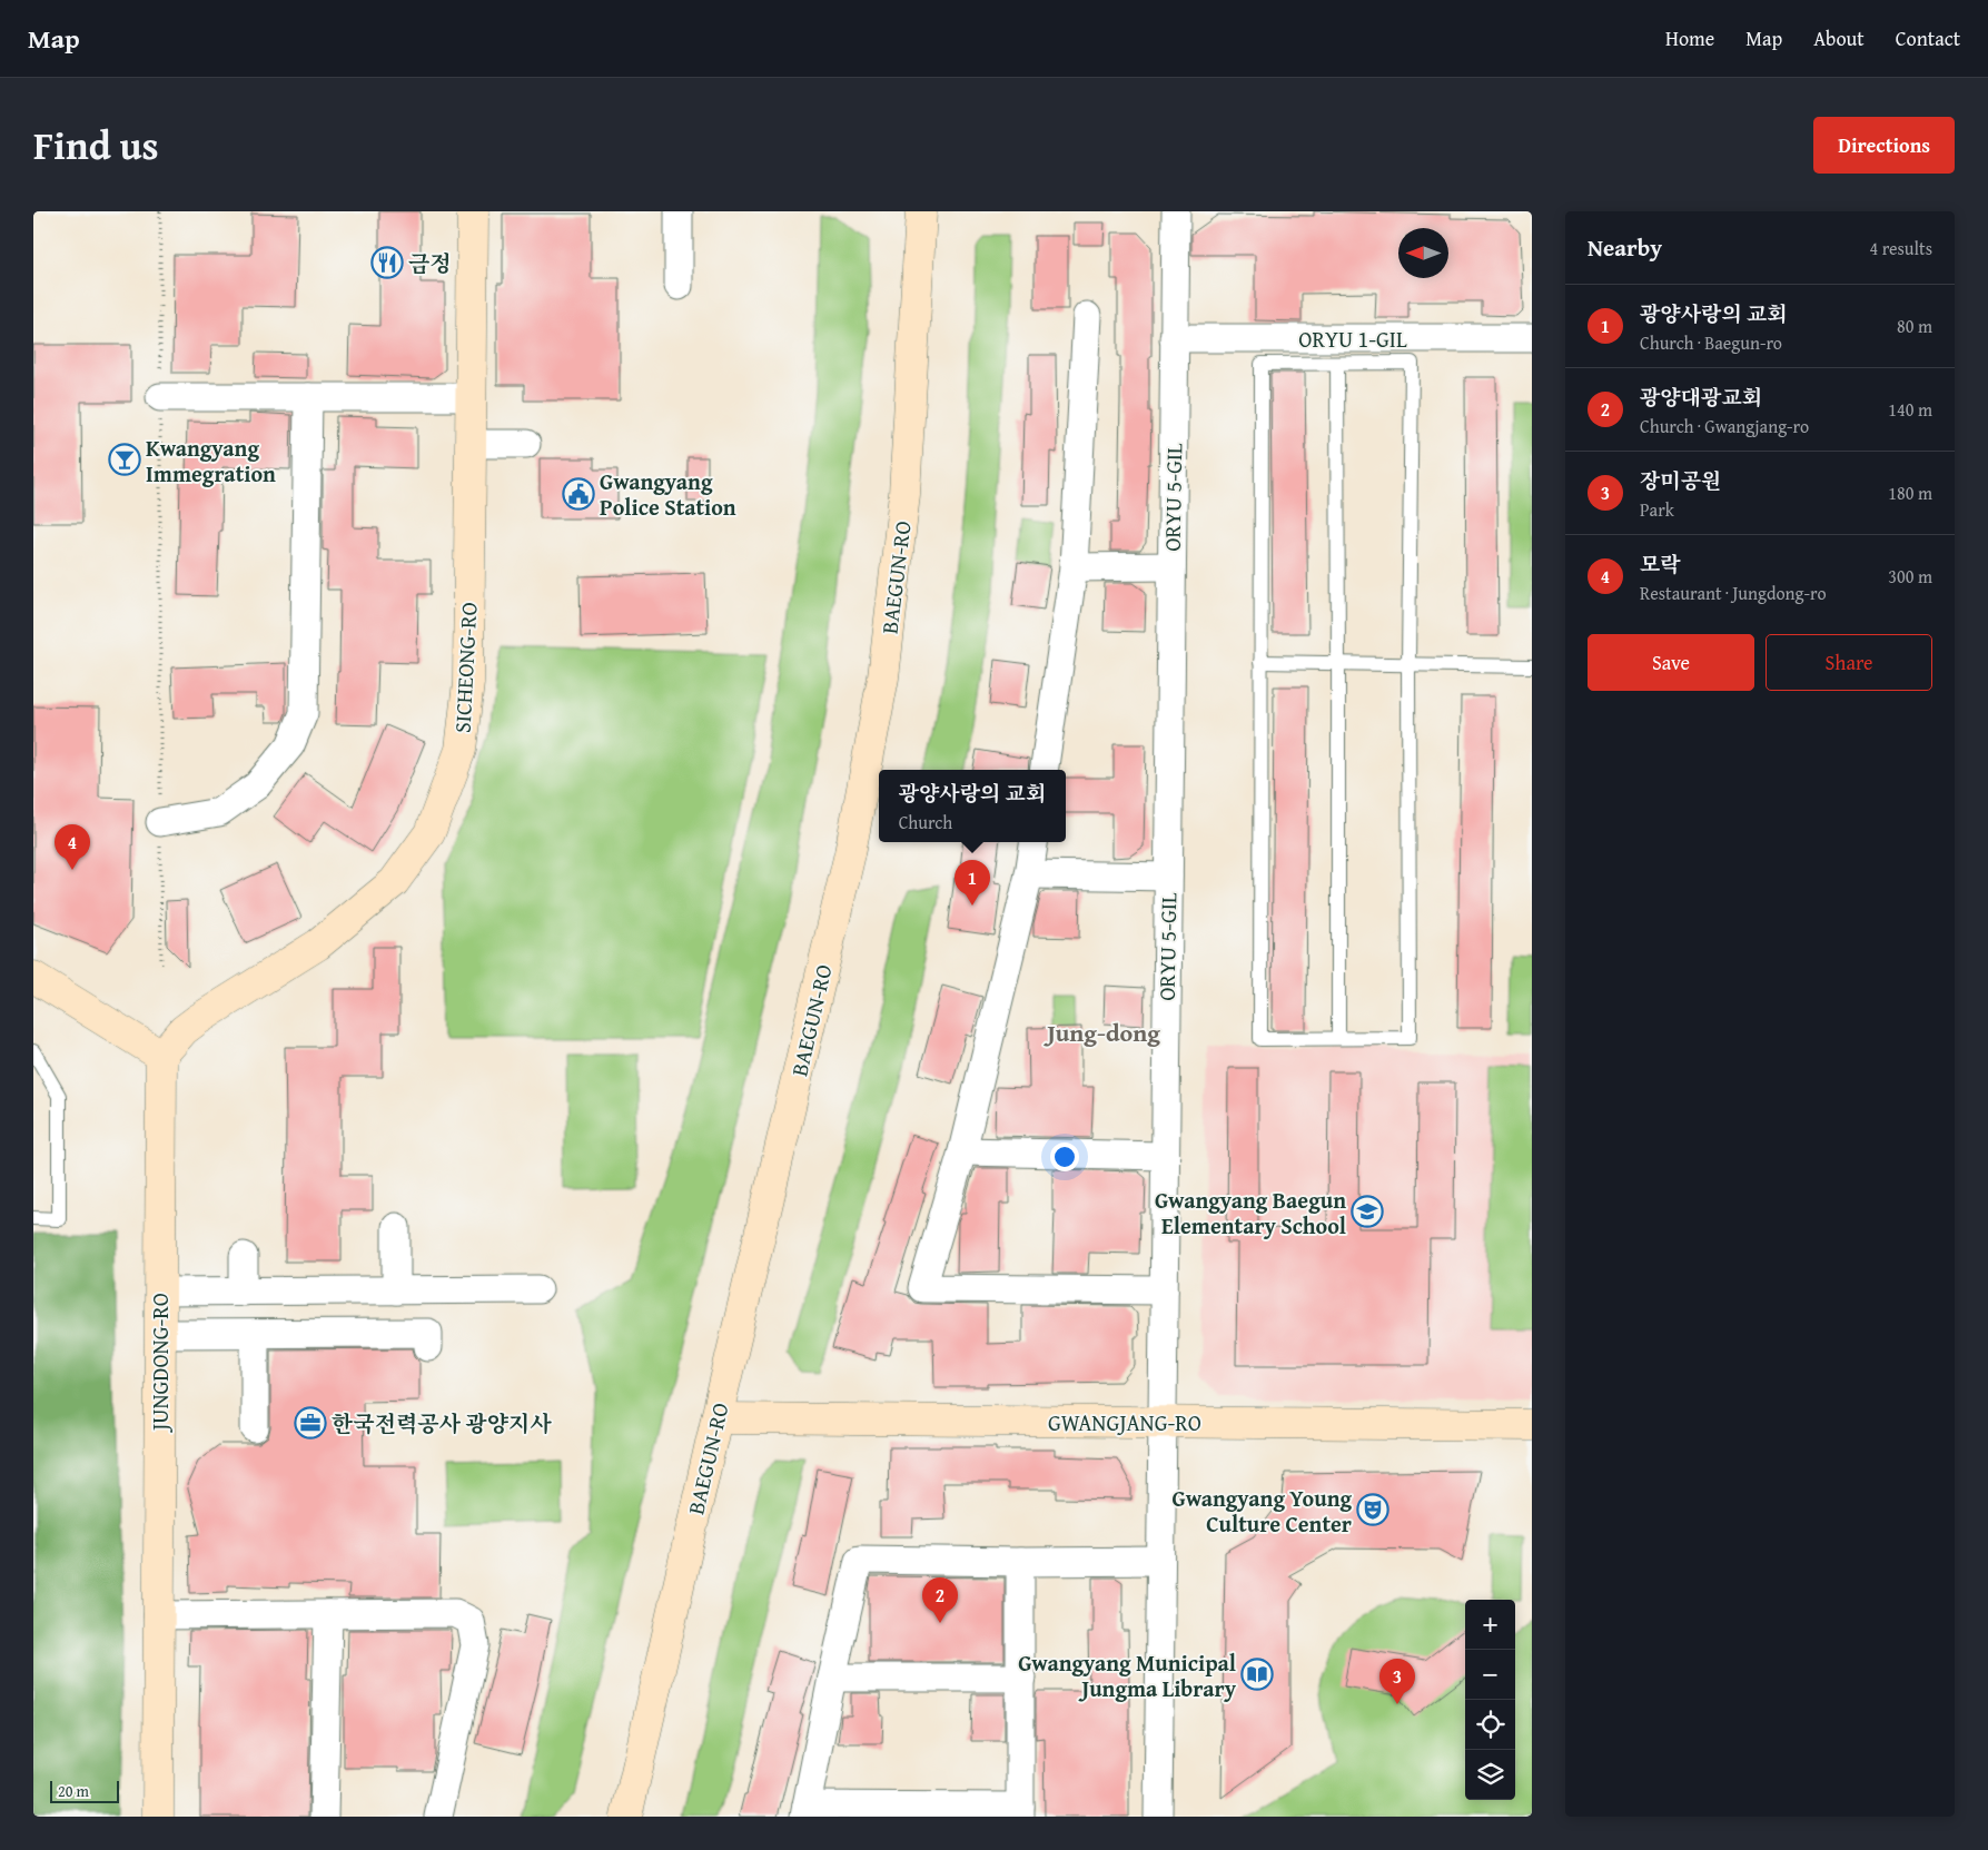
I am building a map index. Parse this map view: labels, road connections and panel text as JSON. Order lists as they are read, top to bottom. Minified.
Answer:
{"streets":{"street":["ORYU 1-GIL","ORYU 5-GIL","BAEGUN-RO","SICHEONG-RO","JUNGDONG-RO","GWANGJANG-RO"]},"crossings":[["ORYU 1-GIL","ORYU 5-GIL"],["ORYU 5-GIL","GWANGJANG-RO"],["BAEGUN-RO","GWANGJANG-RO"],["SICHEONG-RO","JUNGDONG-RO"]],"districts":["Jung-dong"],"places":{"restaurant":["금정"],"bar":["Kwangyang Immegration"],"public building":["Gwangyang Police Station"],"school or university":["Gwangyang Baegun Elementary School"],"office":["한국전력공사 광양지사"],"theatre":["Gwangyang Young Culture Center"],"library":["Gwangyang Municipal Jungma Library"]},"scale_bar":"20 m","north":"left","page":{"header":"Map","nav":["Home","Map","About","Contact"],"title":"Find us","buttons":["Directions",["Save","Share"]],"heading":["Nearby","4 results"],"list":[{"mark":"1","name":"광양사랑의 교회","note":"Church · Baegun-ro","value":"80 m"},{"mark":"2","name":"광양대광교회","note":"Church · Gwangjang-ro","value":"140 m"},{"mark":"3","name":"장미공원","note":"Park","value":"180 m"},{"mark":"4","name":"모락","note":"Restaurant · Jungdong-ro","value":"300 m"}],"popup":["광양사랑의 교회","Church"],"pins":["4","1","2","3"],"map_buttons":["+","−"],"scale":"20 m"}}
